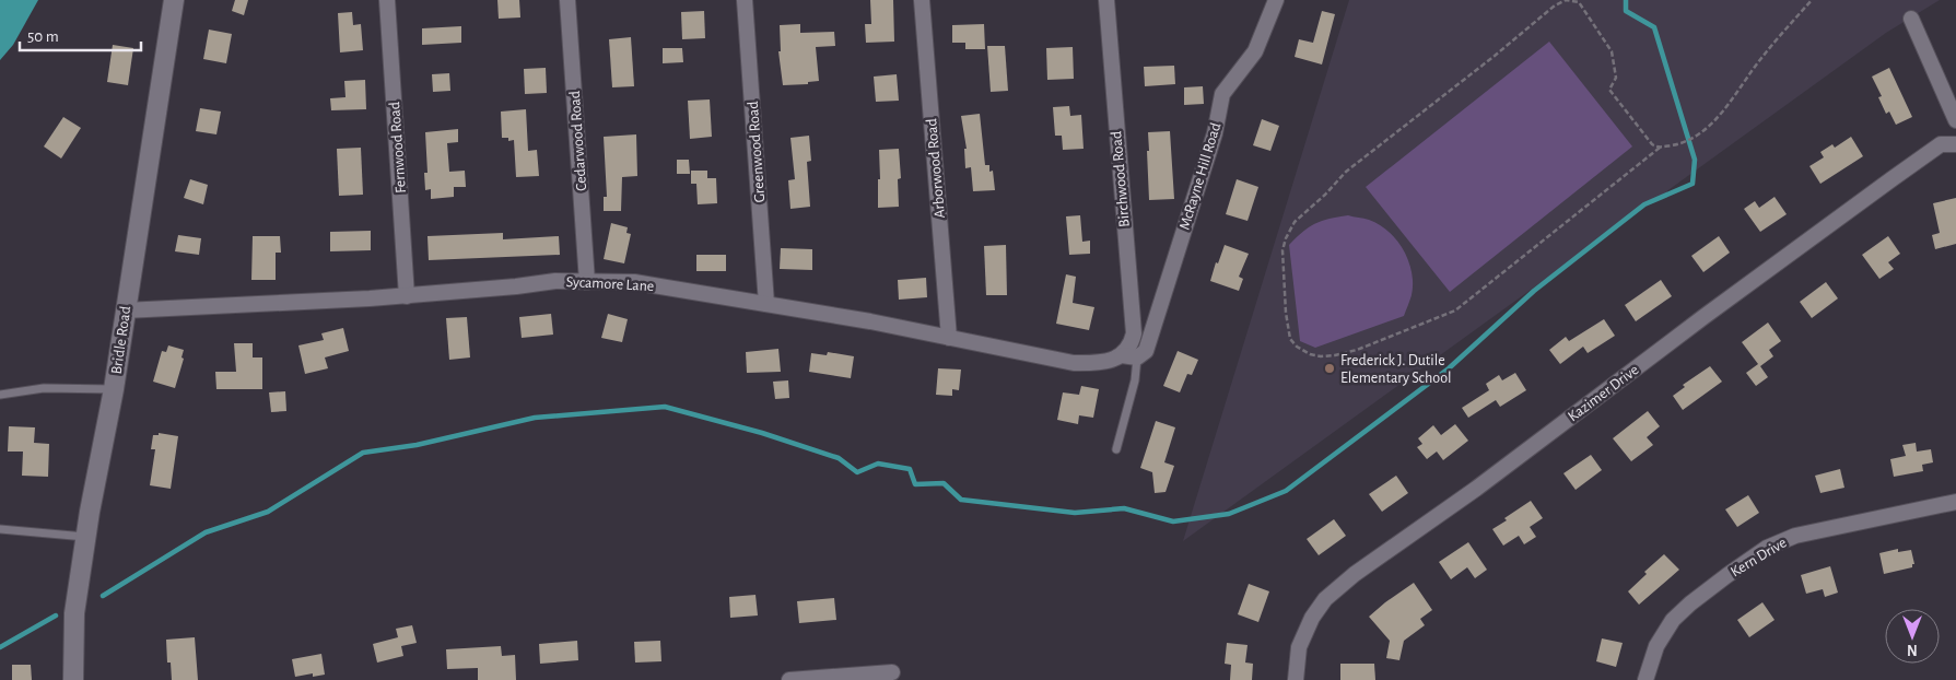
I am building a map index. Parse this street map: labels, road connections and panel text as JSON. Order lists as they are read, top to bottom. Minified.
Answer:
{"streets":{"street":["Cedarwood Road","Fernwood Road","Greenwood Road","Arborwood Road","McRayne Hill Road","Birchwood Road","Sycamore Lane","Bridle Road","Kazimer Drive","Kern Drive"]},"crossings":[["Cedarwood Road","Sycamore Lane"],["Fernwood Road","Sycamore Lane"],["Greenwood Road","Sycamore Lane"],["Arborwood Road","Sycamore Lane"],["McRayne Hill Road","Birchwood Road"],["McRayne Hill Road","Sycamore Lane"],["Birchwood Road","Sycamore Lane"],["Sycamore Lane","Bridle Road"]],"places":["Frederick J. Dutile Elementary School"],"scale_bar":"50 m","north":"bottom"}
